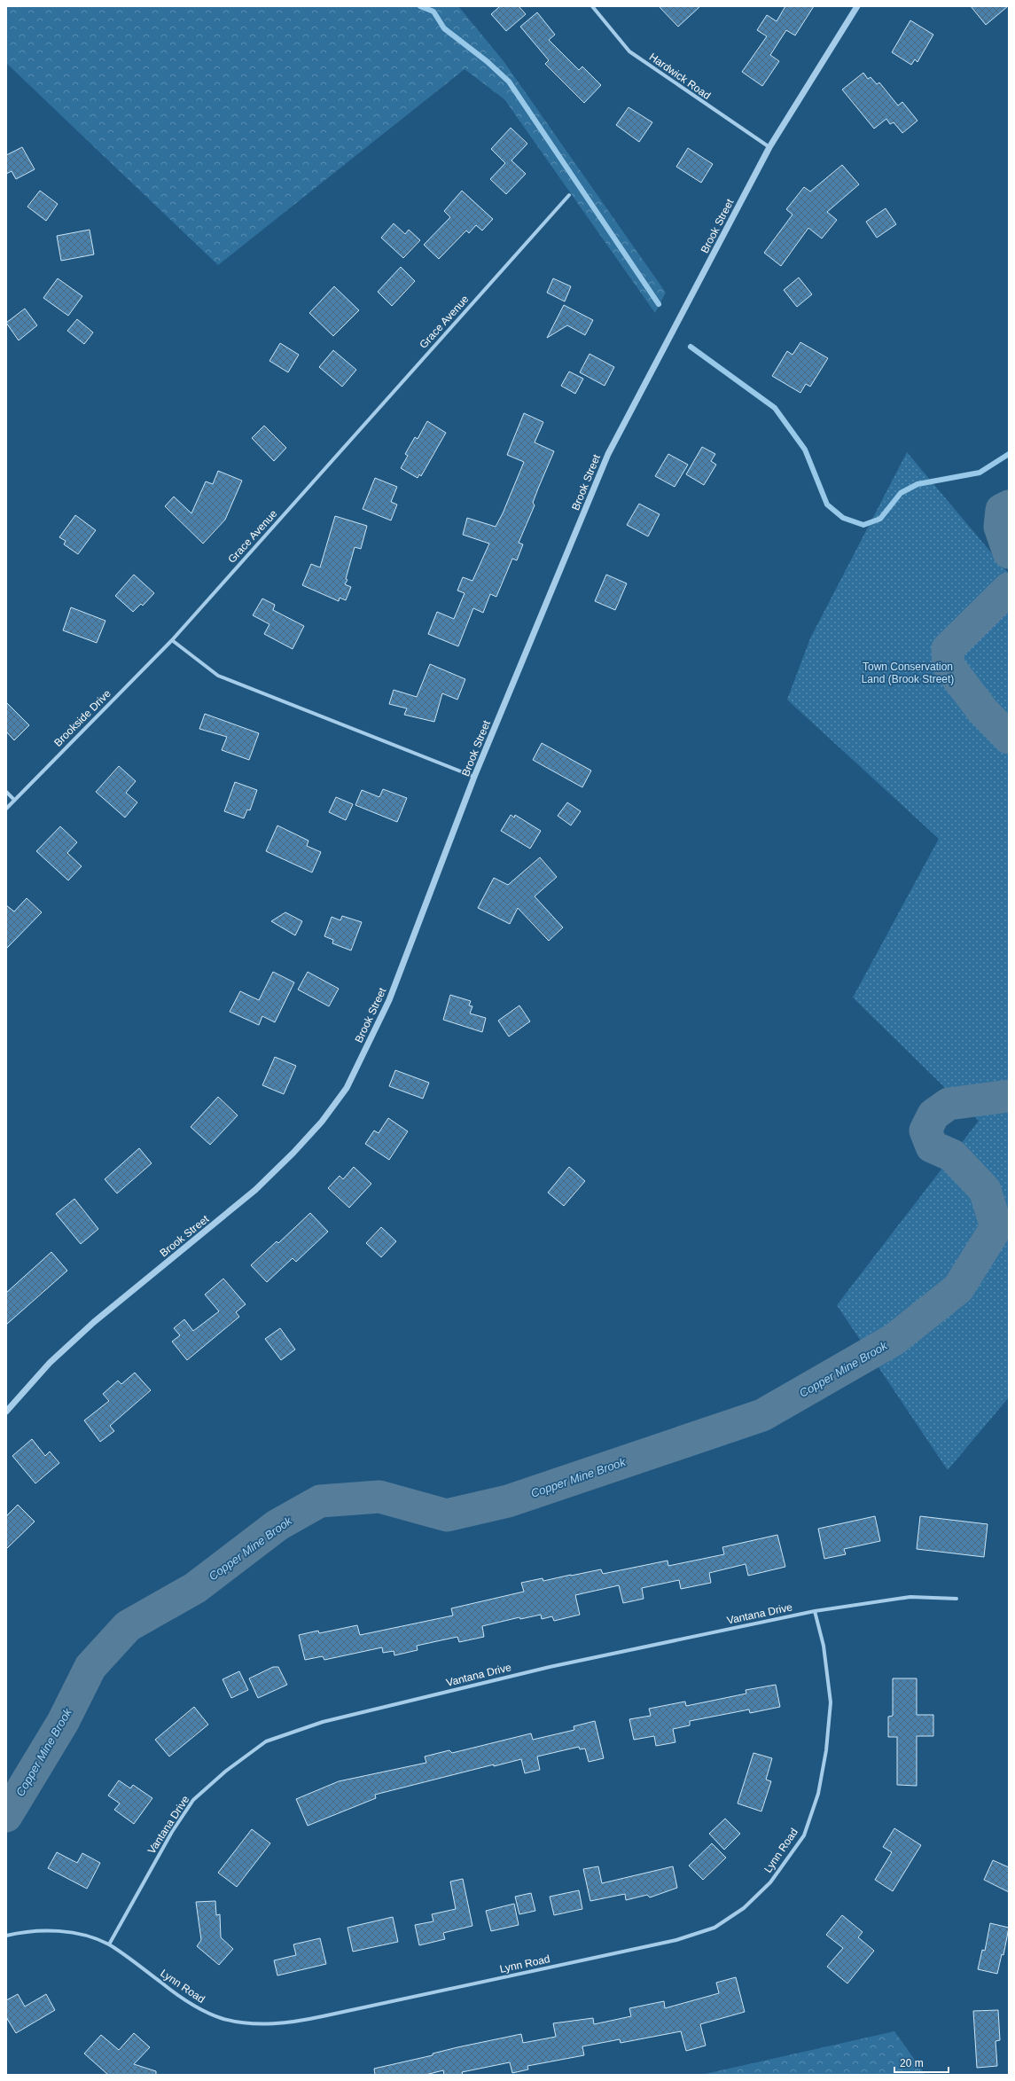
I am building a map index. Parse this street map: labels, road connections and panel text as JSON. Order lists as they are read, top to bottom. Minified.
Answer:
{"streets":{"street":["Hardwick Road","Brook Street","Grace Avenue","Brookside Drive","Vantana Drive","Lynn Road"]},"crossings":[["Hardwick Road","Brook Street"],["Grace Avenue","Brookside Drive"],["Vantana Drive","Lynn Road"]],"water":["Copper Mine Brook"],"parks":["Town Conservation Land (Brook Street)"],"scale_bar":"20 m"}
